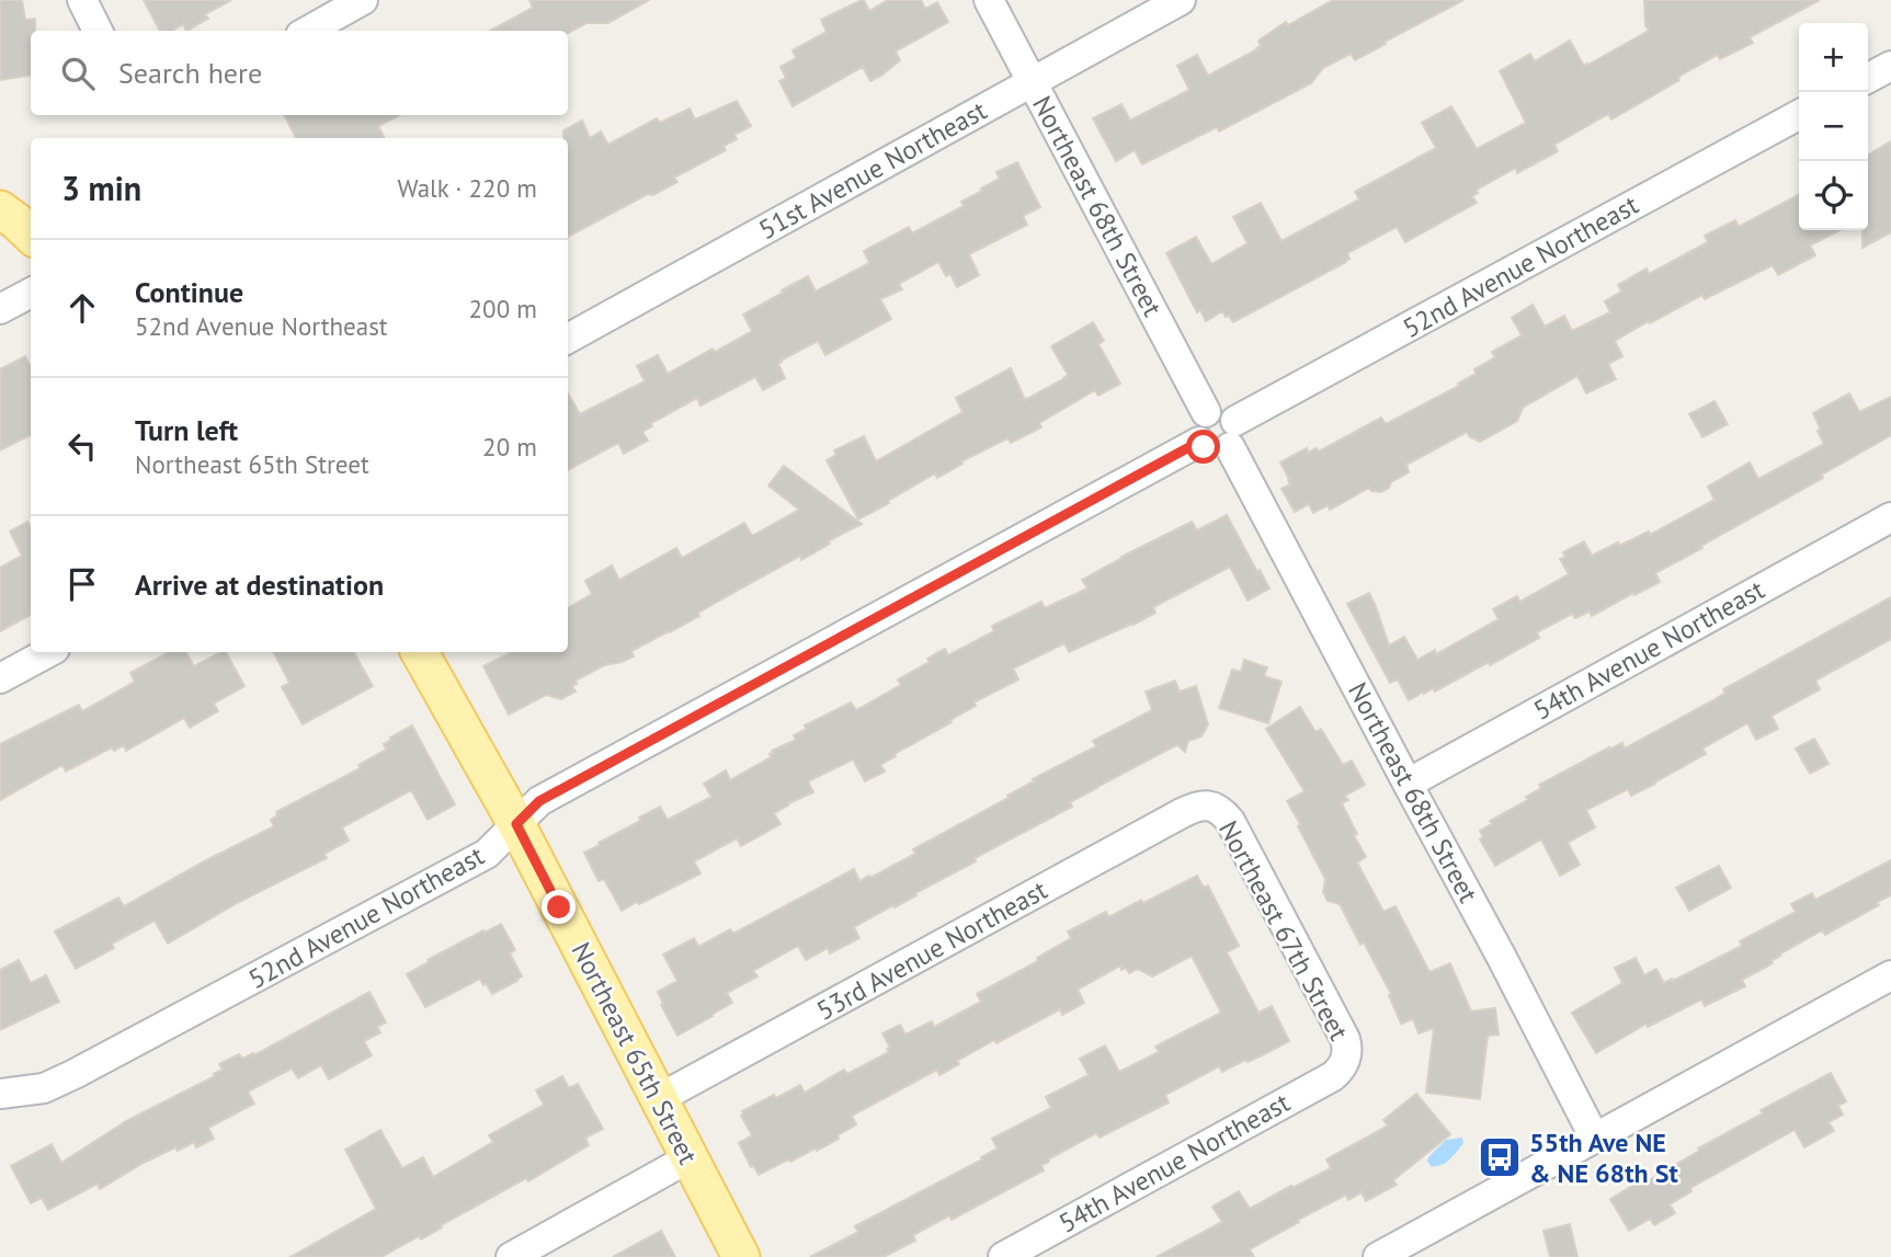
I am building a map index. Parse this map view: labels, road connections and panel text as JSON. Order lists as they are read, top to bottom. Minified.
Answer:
{"streets":{"main road":["Northeast 65th Street"],"street":["51st Avenue Northeast","Northeast 68th Street","52nd Avenue Northeast","54th Avenue Northeast","Northeast 67th Street","53rd Avenue Northeast"]},"crossings":[["51st Avenue Northeast","Northeast 68th Street"],["Northeast 68th Street","52nd Avenue Northeast"],["Northeast 68th Street","54th Avenue Northeast"],["52nd Avenue Northeast","Northeast 65th Street"],["54th Avenue Northeast","Northeast 67th Street"],["Northeast 67th Street","53rd Avenue Northeast"],["53rd Avenue Northeast","Northeast 65th Street"]],"places":{"bus stop":["55th Ave NE & NE 68th St"]},"page":{"map_buttons":["+","−"],"search":"Search here","heading":["3 min","Walk · 220 m"],"list":[["Continue","52nd Avenue Northeast","200 m"],["Turn left","Northeast 65th Street","20 m"],"Arrive at destination"]}}
